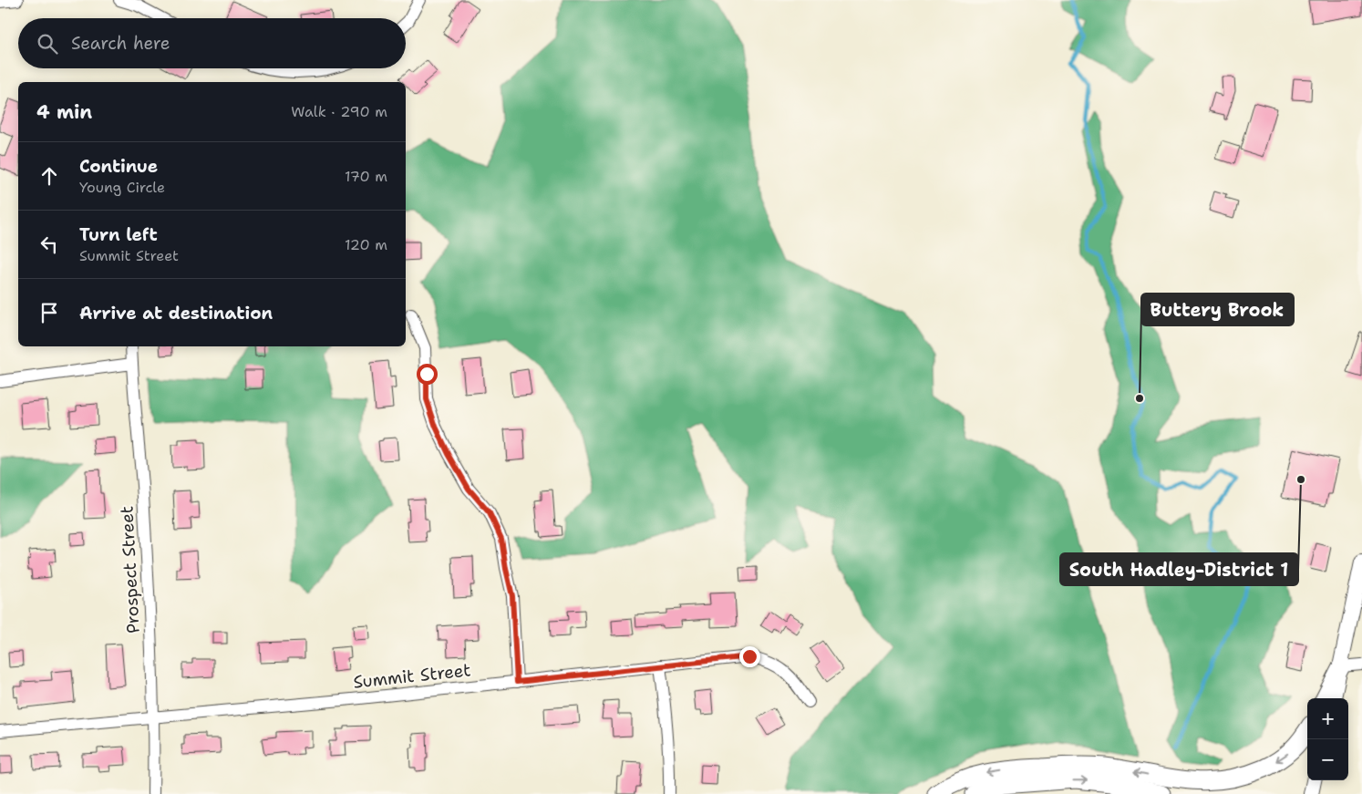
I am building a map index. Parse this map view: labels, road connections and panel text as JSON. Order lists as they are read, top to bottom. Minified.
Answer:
{"streets":{"street":["Prospect Street","Summit Street"]},"crossings":[["Prospect Street","Summit Street"]],"places":["Buttery Brook","South Hadley-District 1"],"page":{"search":"Search here","heading":["4 min","Walk · 290 m"],"list":[["Continue","Young Circle","170 m"],["Turn left","Summit Street","120 m"],"Arrive at destination"],"map_buttons":["+","−"]}}
